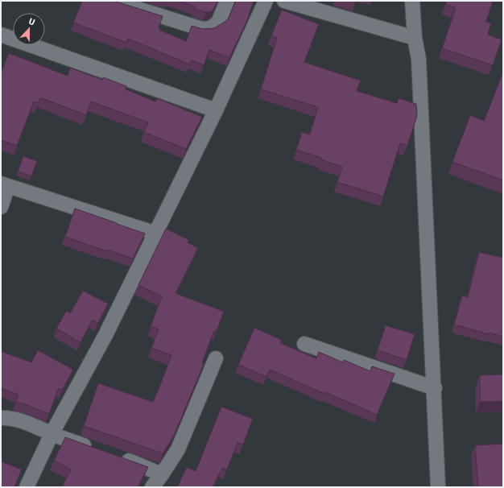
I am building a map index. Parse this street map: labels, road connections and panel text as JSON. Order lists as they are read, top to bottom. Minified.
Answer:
{"north":"top"}
